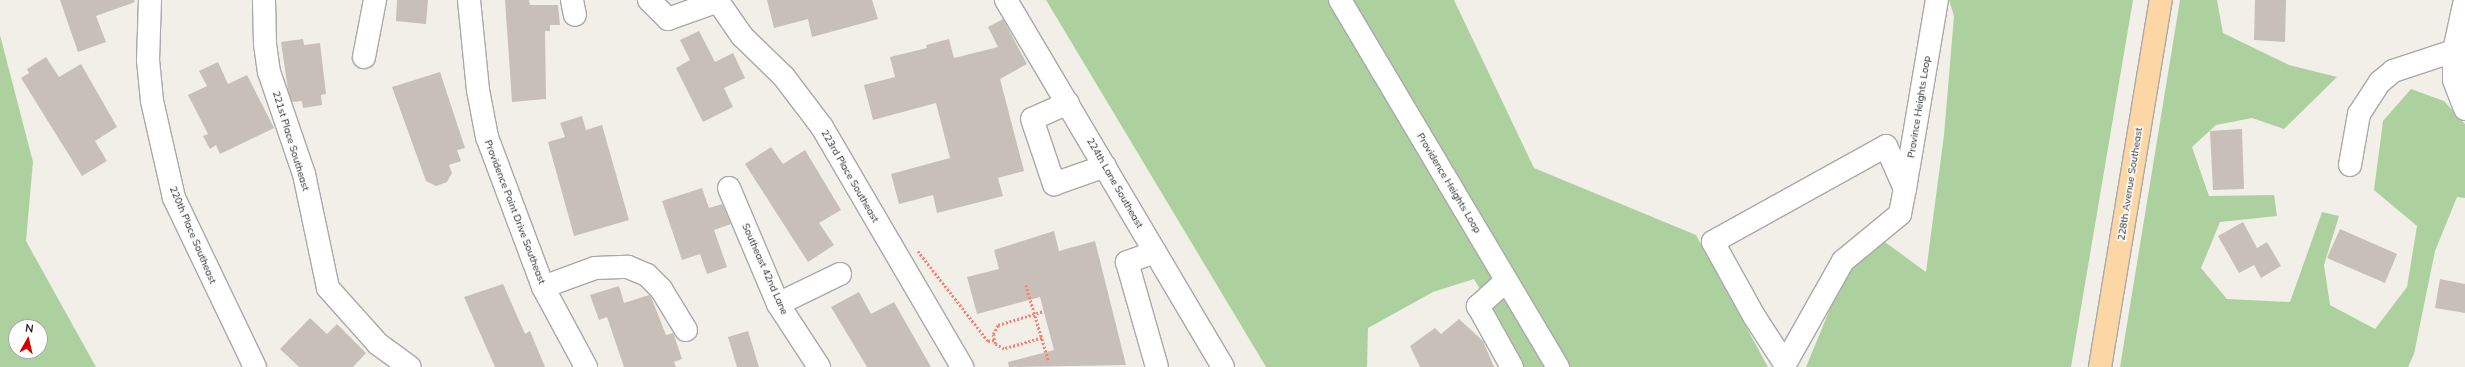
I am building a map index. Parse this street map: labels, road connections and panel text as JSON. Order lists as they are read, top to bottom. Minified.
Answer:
{"streets":{"main road":["228th Avenue Southeast"],"street":["Province Heights Loop","221st Place Southeast","223rd Place Southeast","224th Lane Southeast","Providence Heights Loop","Providence Point Drive Southeast","220th Place Southeast","Southeast 42nd Lane"]},"north":"top"}
